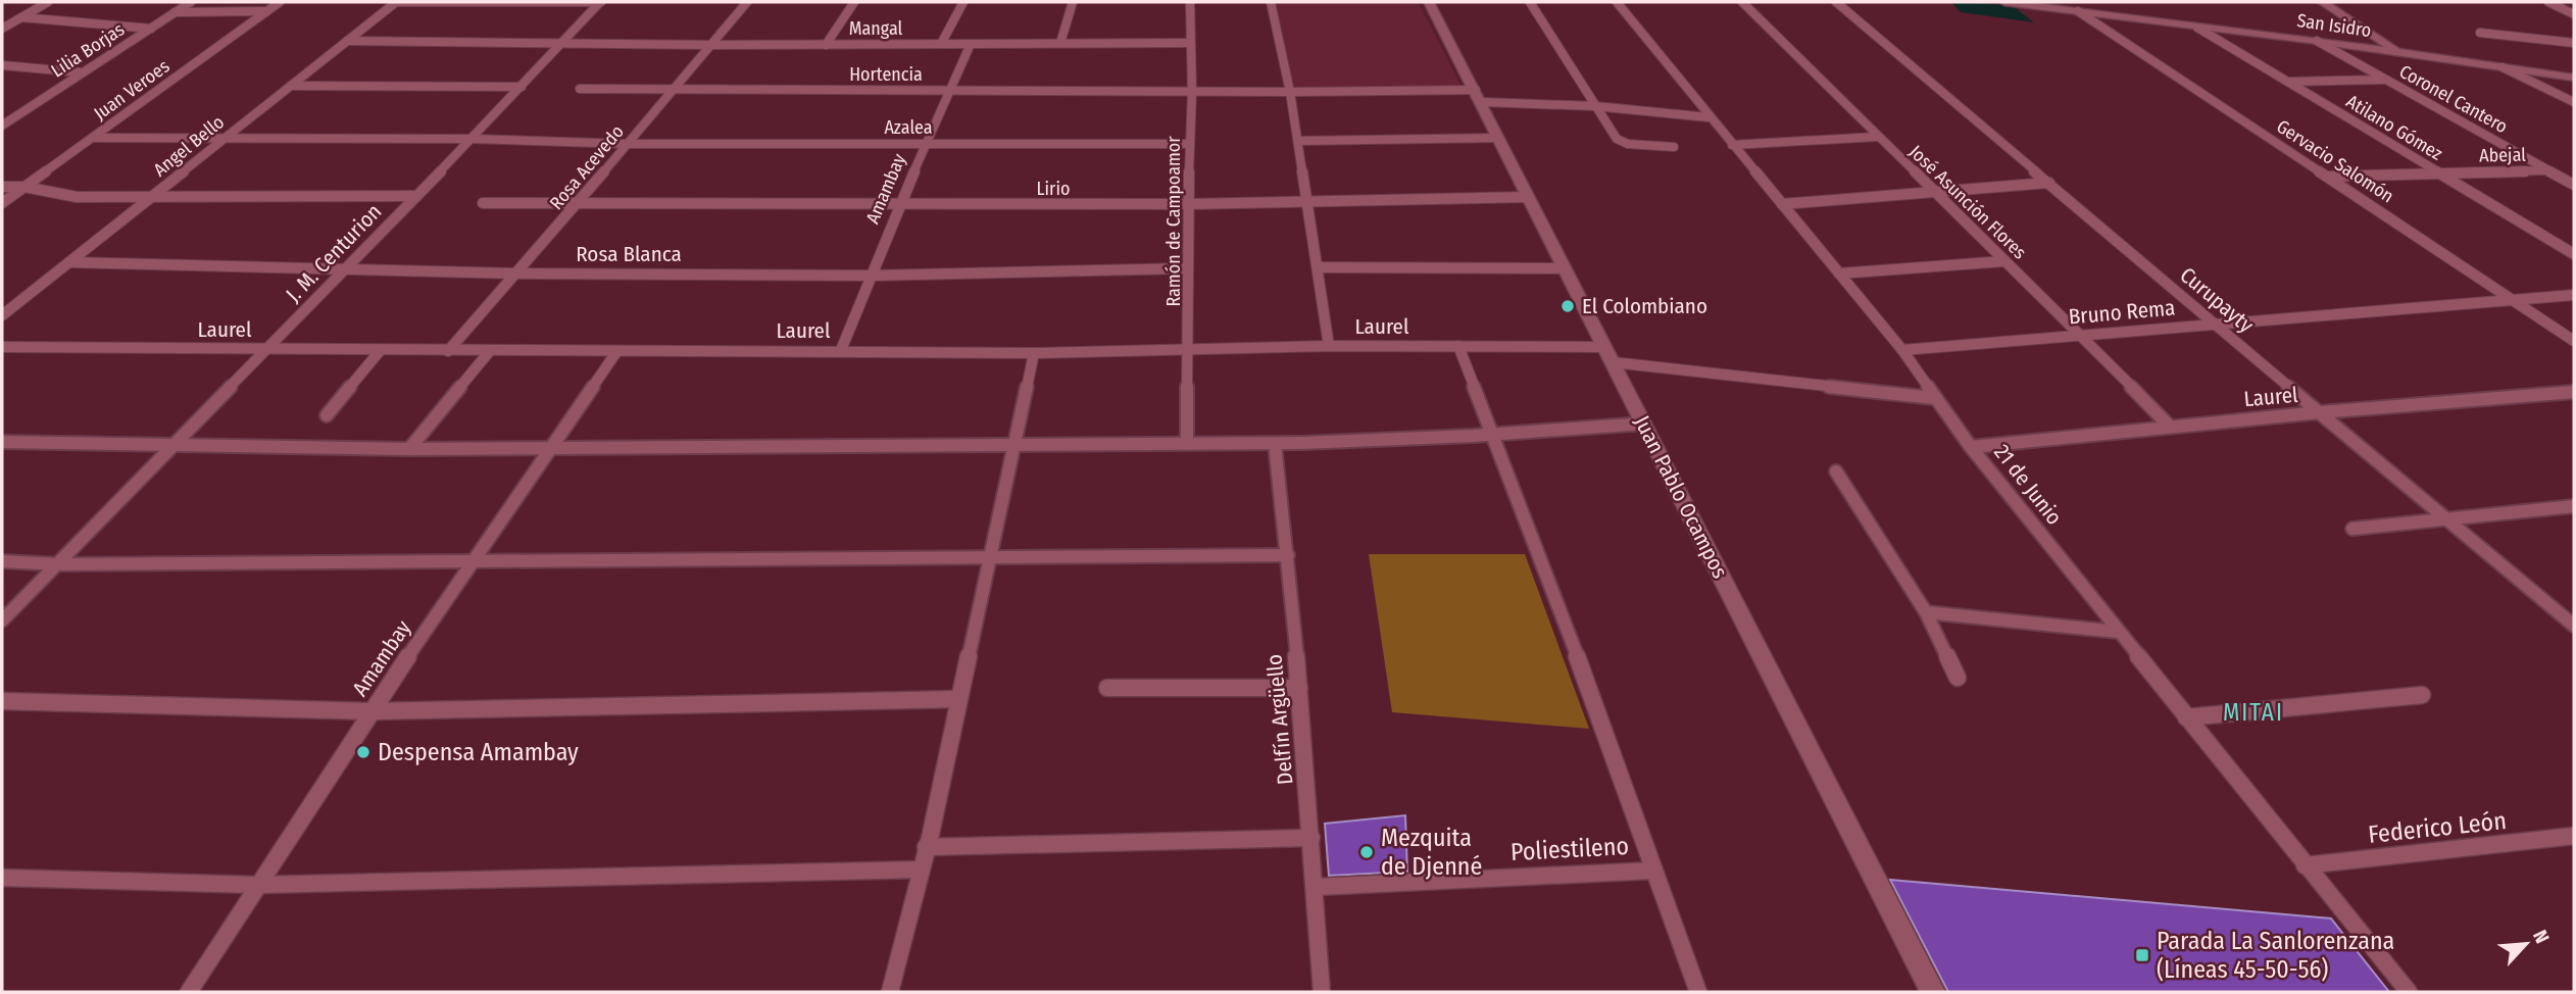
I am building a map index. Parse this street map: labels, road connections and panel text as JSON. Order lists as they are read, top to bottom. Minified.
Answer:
{"streets":{"street":["San Isidro","Mangal","Lilia Borjas","Hortencia","Juan Veroes","Coronel Cantero","Azalea","Atilano Gómez","Angel Bello","Abejal","Gervacio Salomón","Rosa Acevedo","Amambay","Lirio","José Asunción Flores","Ramón de Campoamor","J. M. Centurion","Rosa Blanca","Curupayty","Bruno Rema","Laurel","21 de Junio","Juan Pablo Ocampos","Delfín Argüello","Federico León","Poliestileno"]},"crossings":[["San Isidro","Coronel Cantero"],["San Isidro","Atilano Gómez"],["San Isidro","Gervacio Salomón"],["Mangal","Angel Bello"],["Mangal","Rosa Acevedo"],["Mangal","Amambay"],["Mangal","Ramón de Campoamor"],["Mangal","J. M. Centurion"],["Hortencia","Rosa Acevedo"],["Hortencia","Amambay"],["Hortencia","Ramón de Campoamor"],["Hortencia","21 de Junio"],["Hortencia","Juan Pablo Ocampos"],["Coronel Cantero","Abejal"],["Azalea","Rosa Acevedo"],["Azalea","Amambay"],["Azalea","Ramón de Campoamor"],["Atilano Gómez","Abejal"],["Angel Bello","Rosa Blanca"],["Abejal","Gervacio Salomón"],["Gervacio Salomón","Bruno Rema"],["Rosa Acevedo","Lirio"],["Rosa Acevedo","Rosa Blanca"],["Rosa Acevedo","Laurel"],["Amambay","Lirio"],["Amambay","Rosa Blanca"],["Amambay","Laurel"],["Lirio","Ramón de Campoamor"],["Lirio","Juan Pablo Ocampos"],["José Asunción Flores","Bruno Rema"],["José Asunción Flores","Laurel"],["Ramón de Campoamor","Rosa Blanca"],["Ramón de Campoamor","Laurel"],["J. M. Centurion","Rosa Blanca"],["J. M. Centurion","Laurel"],["Curupayty","Bruno Rema"],["Curupayty","Laurel"],["Bruno Rema","21 de Junio"],["Laurel","21 de Junio"],["Laurel","Juan Pablo Ocampos"],["21 de Junio","Federico León"],["Delfín Argüello","Poliestileno"]],"districts":["MITAI"],"places":{"other":["El Colombiano","Despensa Amambay","Mezquita de Djenné"],"transit":["Parada La Sanlorenzana (Líneas 45-50-56)"]},"north":"top right"}
